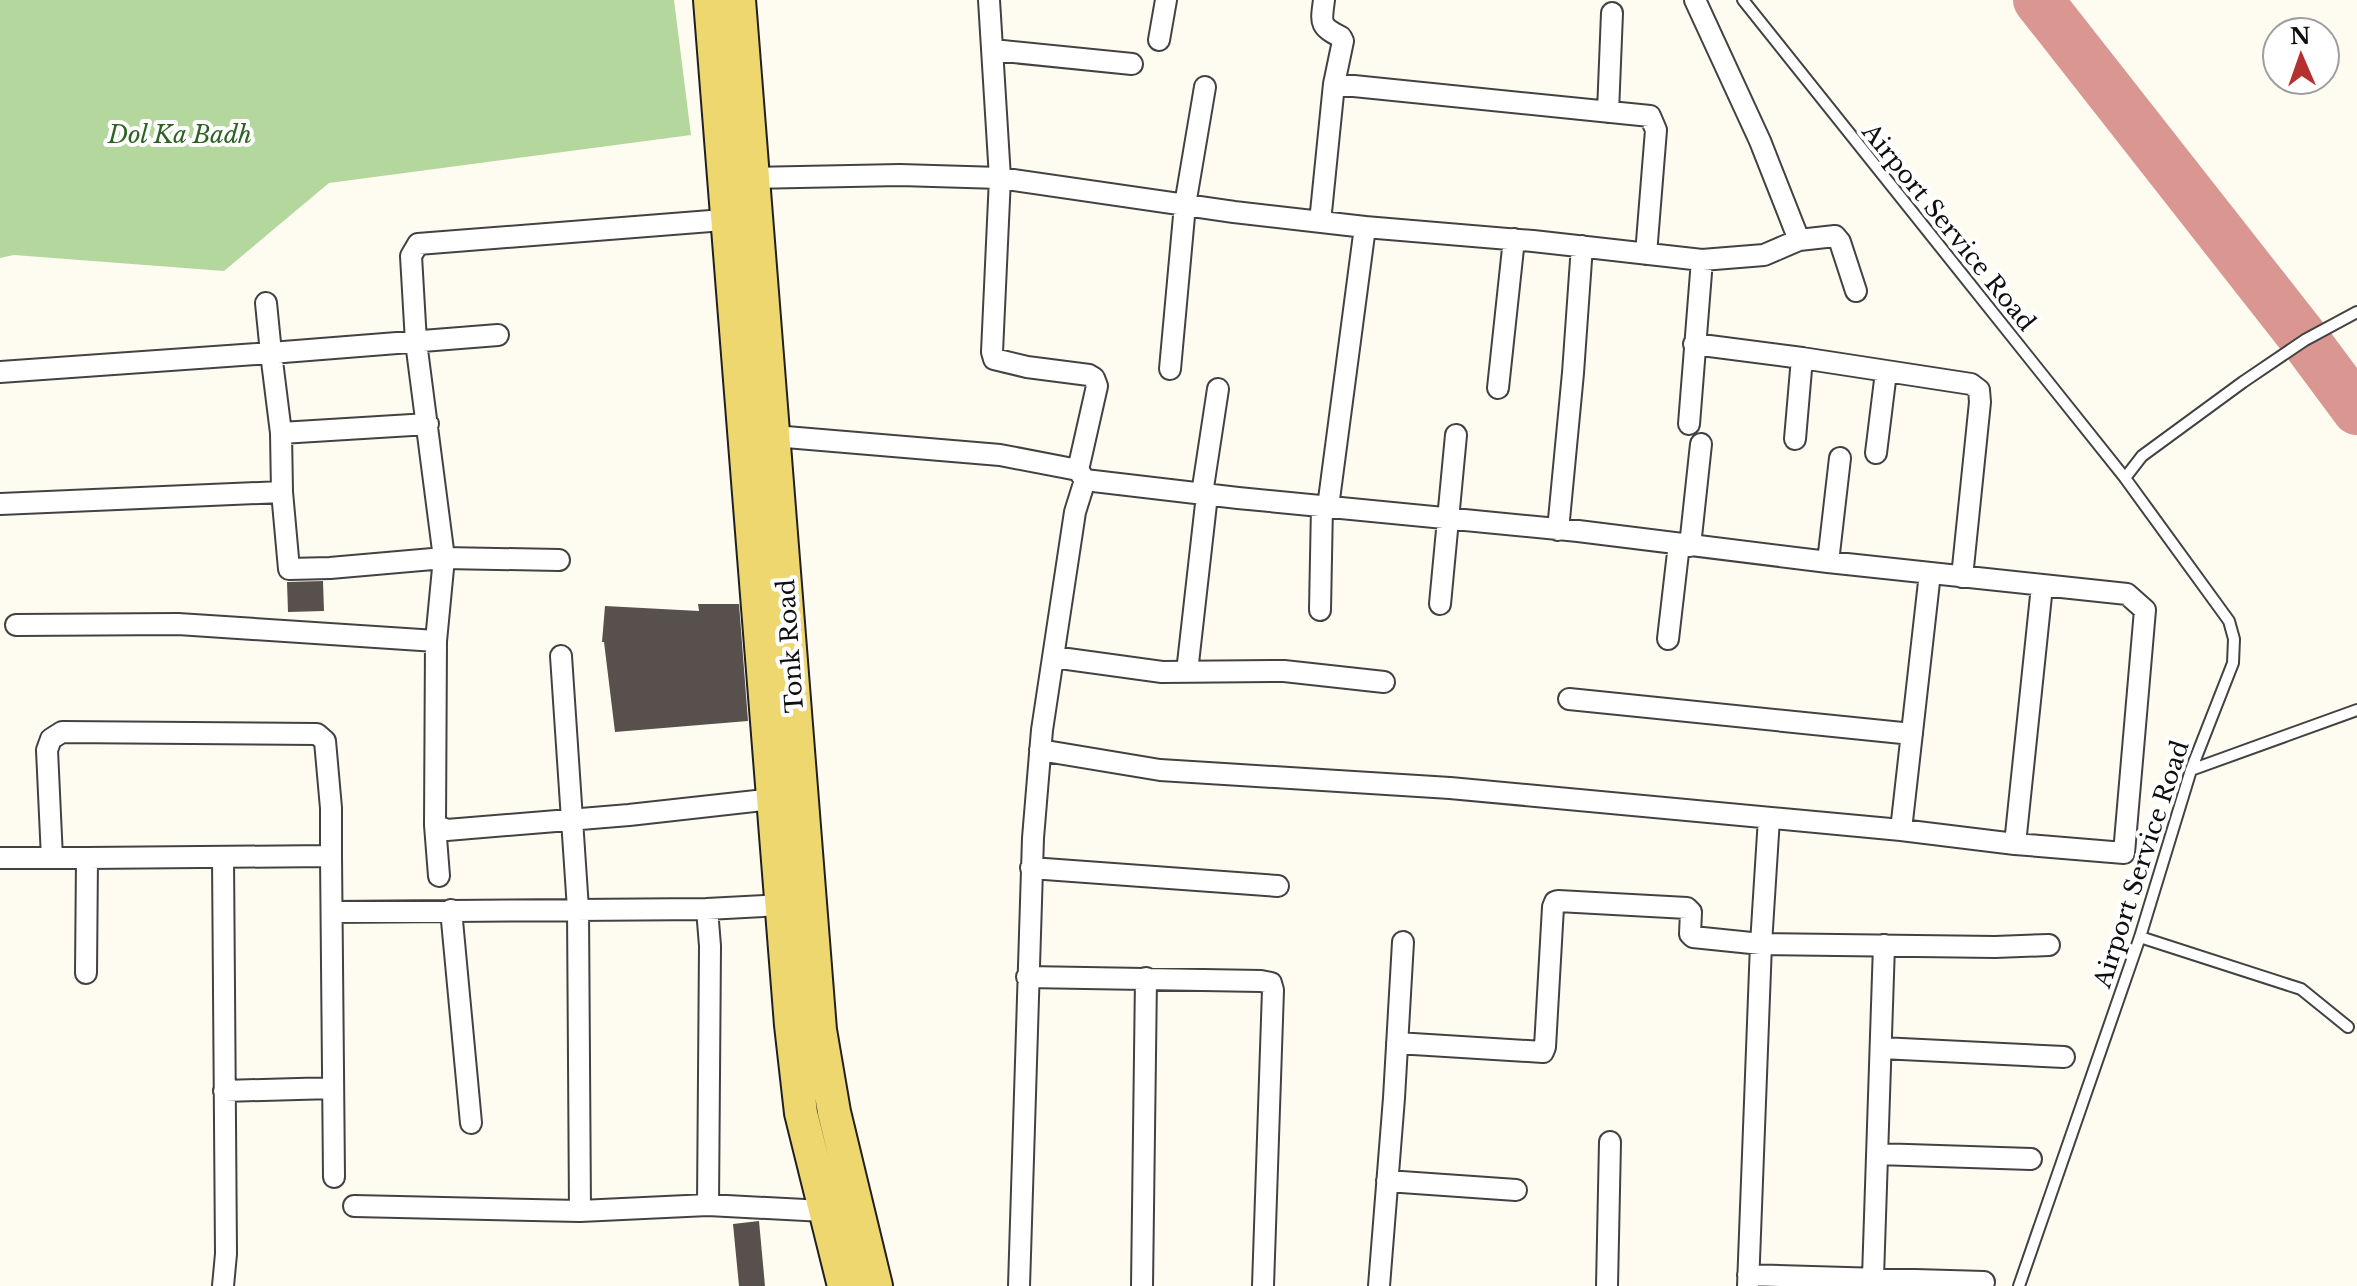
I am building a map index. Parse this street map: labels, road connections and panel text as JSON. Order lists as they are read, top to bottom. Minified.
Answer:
{"streets":{"main road":["Tonk Road"],"lane":["Airport Service Road"]},"parks":["Dol Ka Badh"],"north":"top"}
